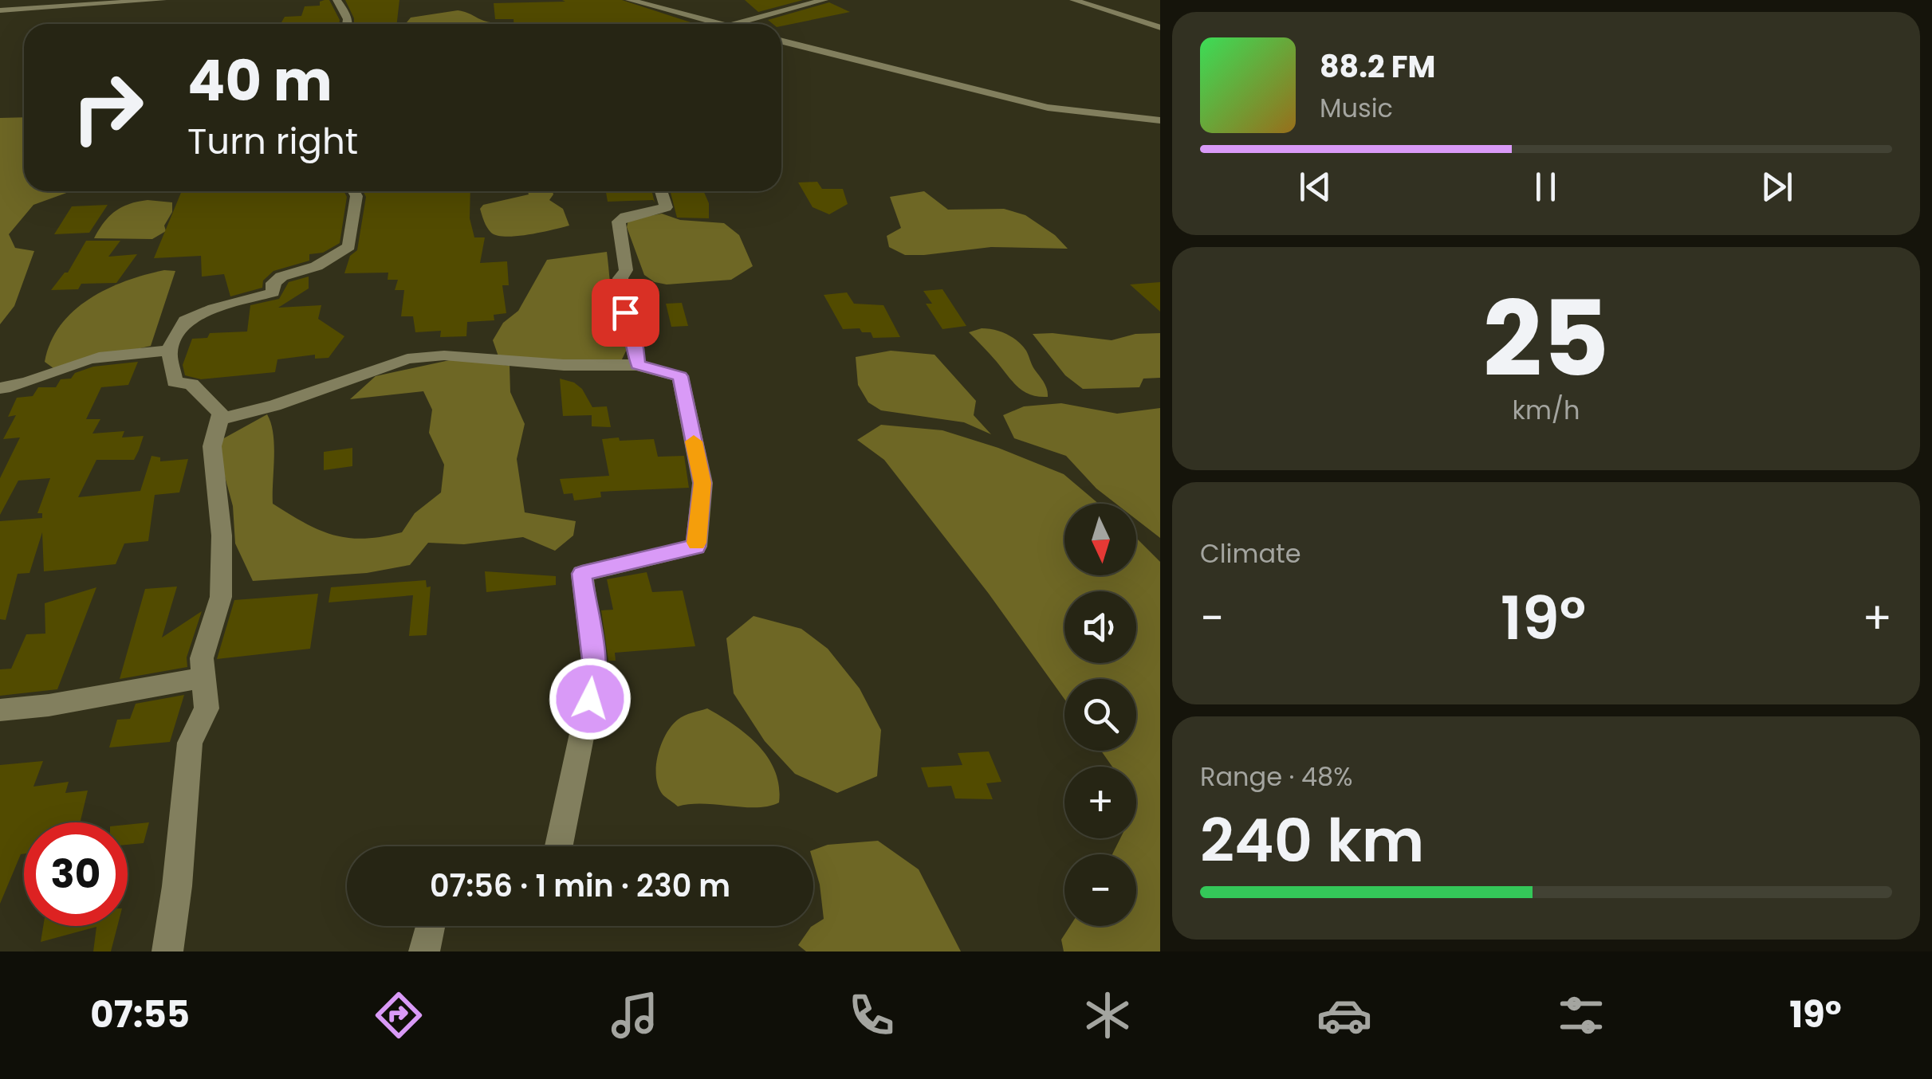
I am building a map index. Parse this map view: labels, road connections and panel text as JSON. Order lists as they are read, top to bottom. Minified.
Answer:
{"north":"bottom","page":{"turn":["40 m","Turn right"],"song":["88.2 FM","Music"],"tile":[["25","km/h"],"Climate",["Range · 48%","240 km"]],"map_buttons":["+","−"],"heat":["−","19°","+"],"limit":"30","trip":"07:56 · 1 min · 230 m","tabs":["07:55","19°"]}}
